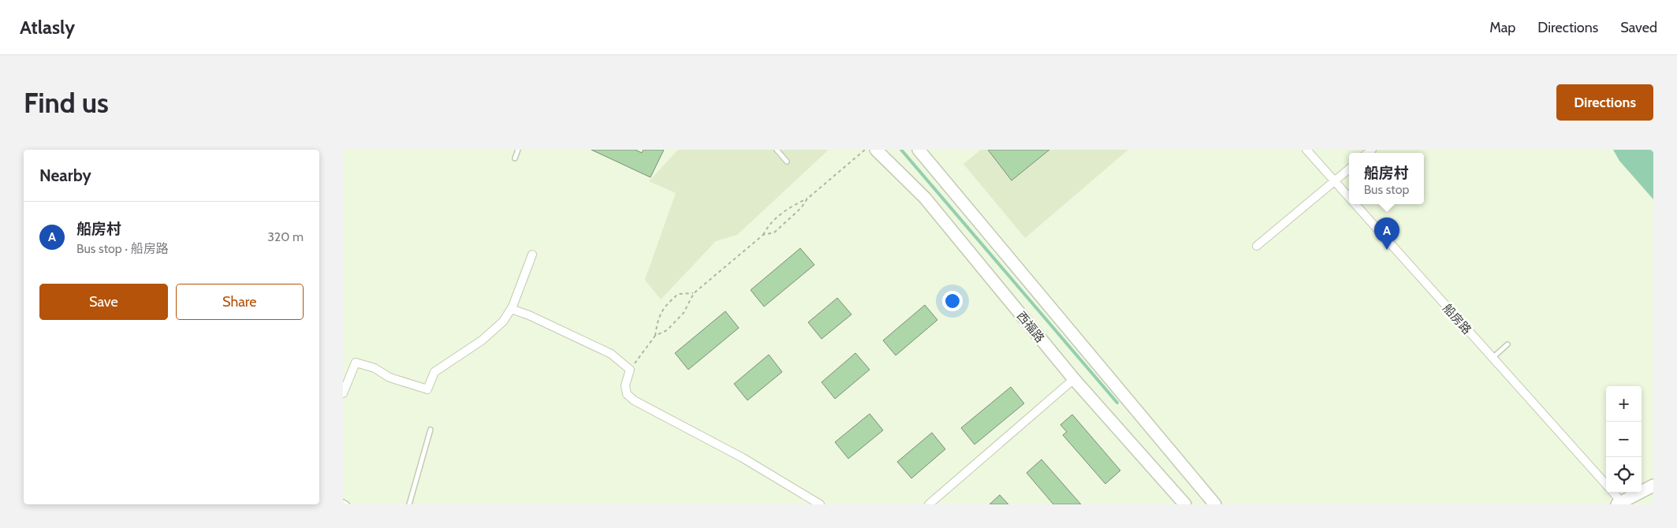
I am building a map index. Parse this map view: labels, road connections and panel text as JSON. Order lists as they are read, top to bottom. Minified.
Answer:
{"streets":{"main road":["西福路"],"street":["船房路"]},"page":{"header":"Atlasly","nav":["Map","Directions","Saved"],"buttons":["Directions",["Save","Share"]],"title":"Find us","heading":"Nearby","popup":["船房村","Bus stop"],"list":[{"mark":"A","name":"船房村","note":"Bus stop · 船房路","value":"320 m"}],"pins":"A","map_buttons":["+","−"]}}
